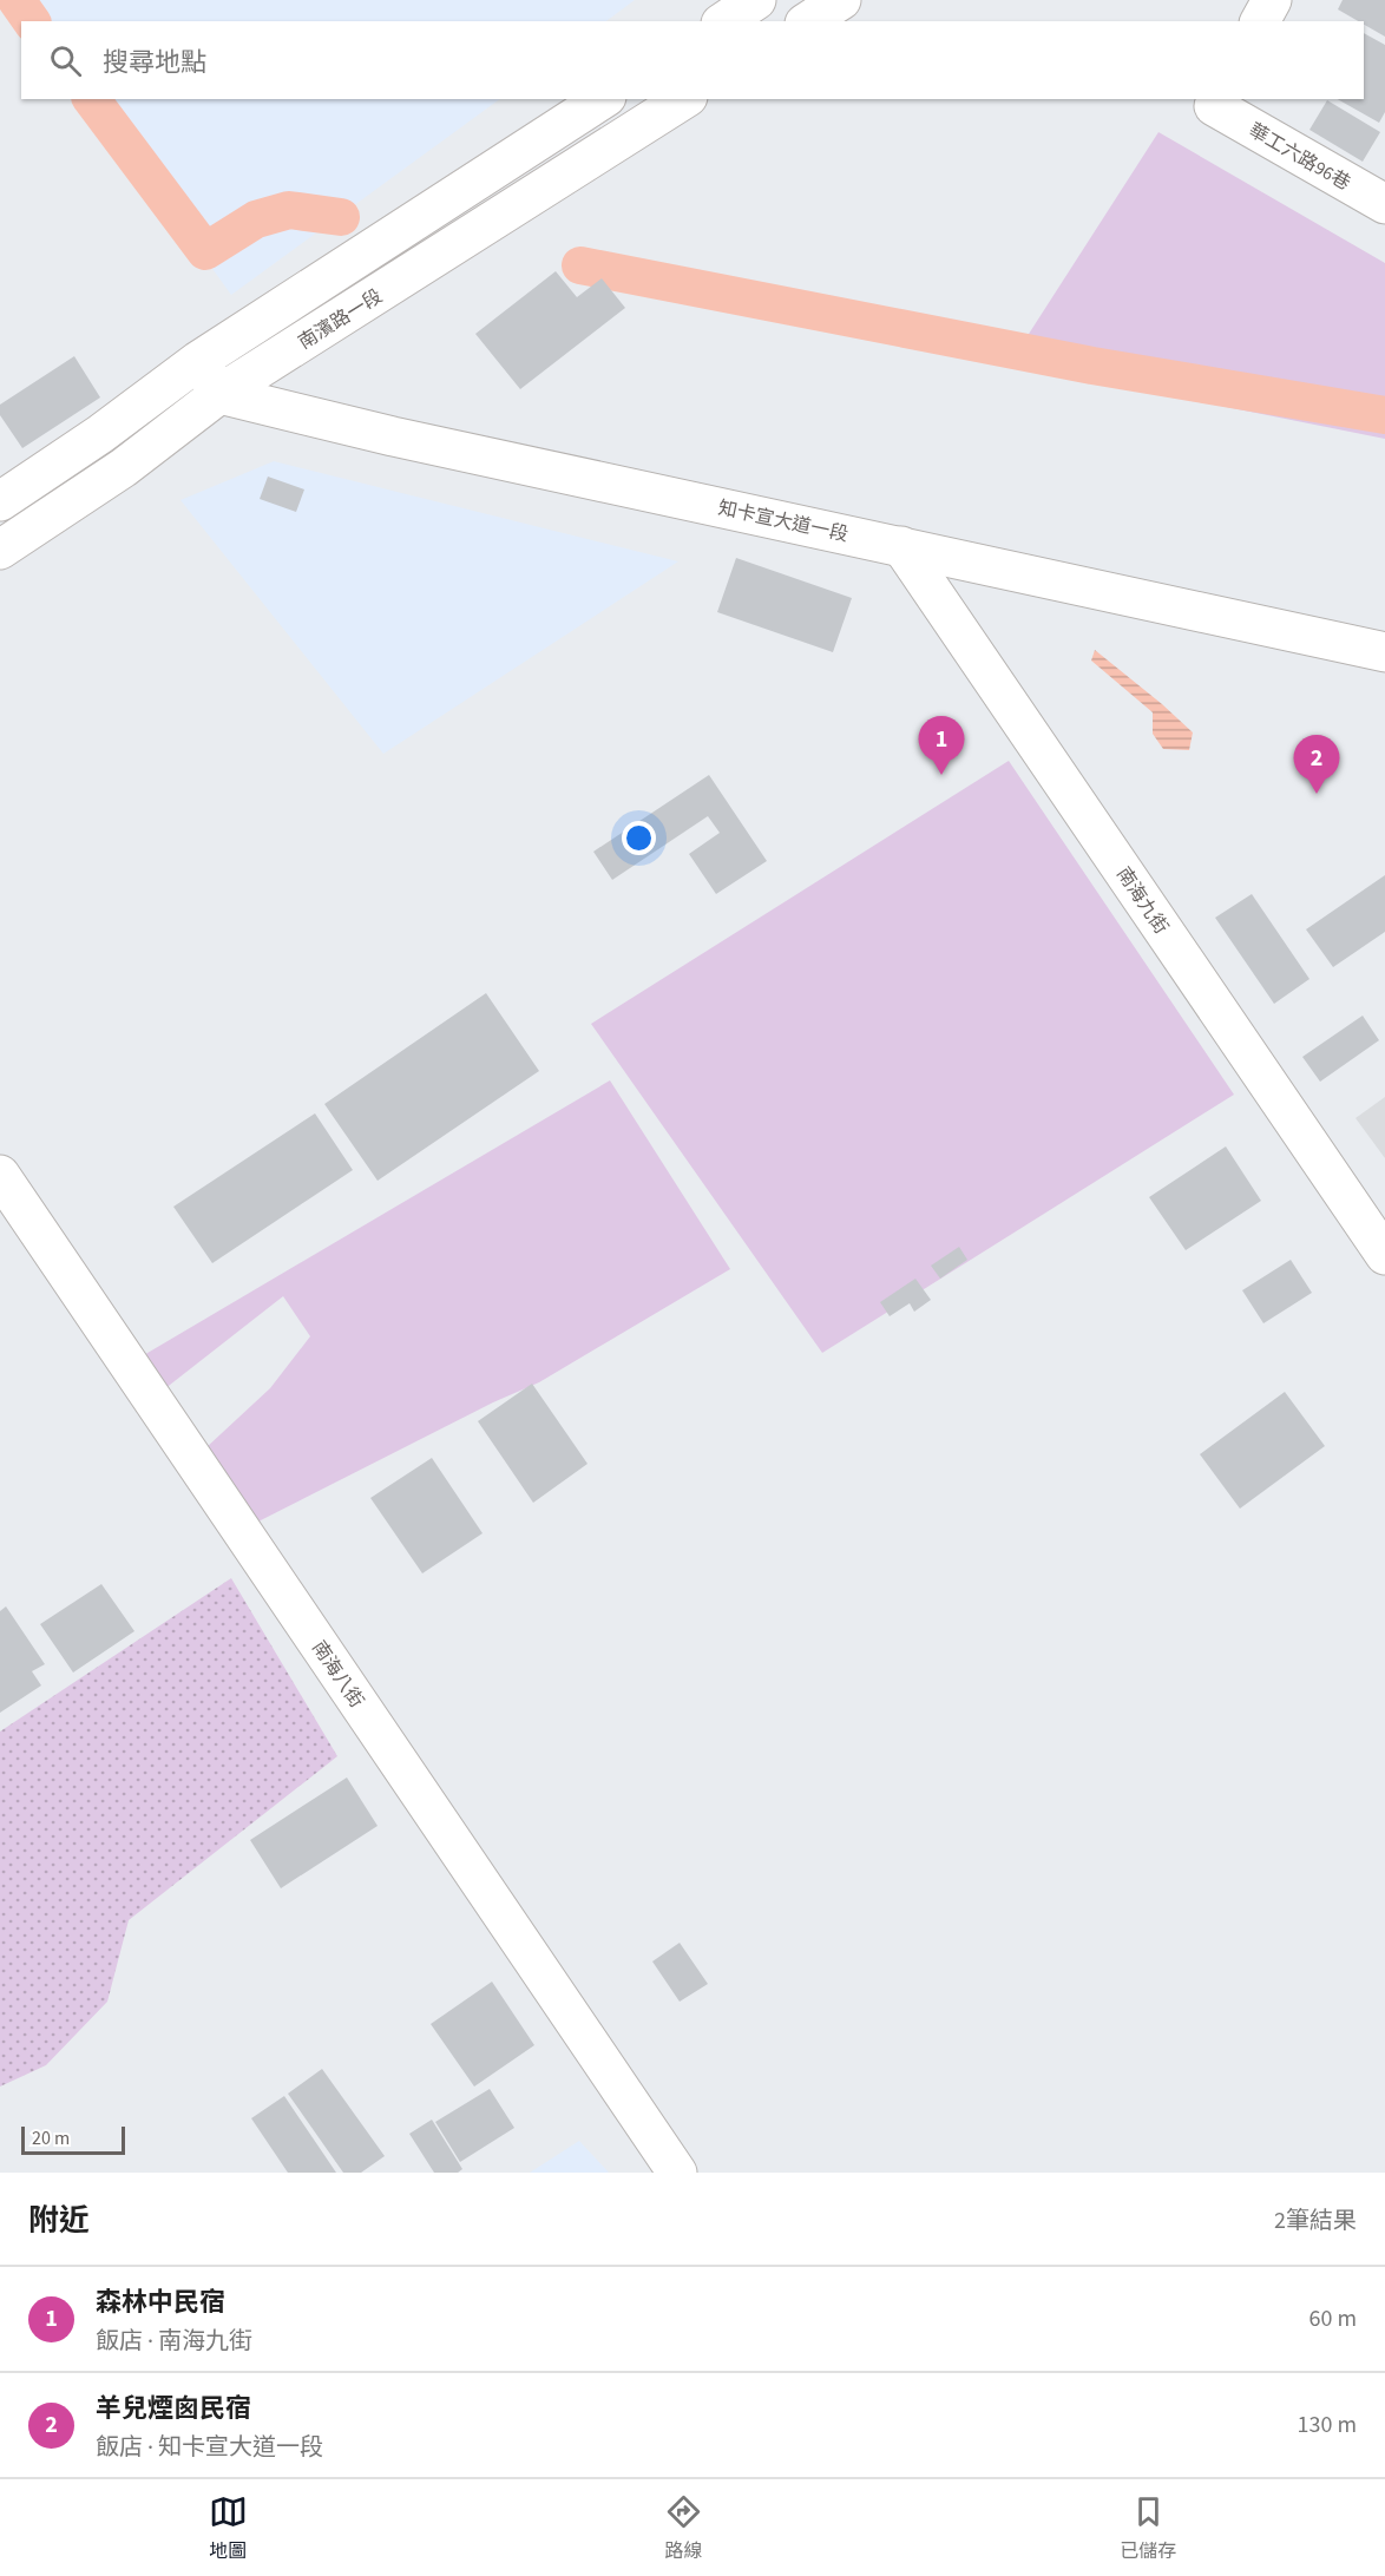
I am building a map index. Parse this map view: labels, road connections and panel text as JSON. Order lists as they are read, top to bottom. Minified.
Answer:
{"streets":{"street":["華工六路96巷","南濱路一段","知卡宣大道一段","南海九街","南海八街"]},"crossings":[["南濱路一段","知卡宣大道一段"],["知卡宣大道一段","南海九街"]],"scale_bar":"20 m","page":{"search":"搜尋地點","pins":["1","2"],"scale":"20 m","heading":["附近","2筆結果"],"list":[{"mark":"1","name":"森林中民宿","note":"飯店 · 南海九街","value":"60 m"},{"mark":"2","name":"羊兒煙囪民宿","note":"飯店 · 知卡宣大道一段","value":"130 m"}],"nav":["地圖","路線","已儲存"]}}
